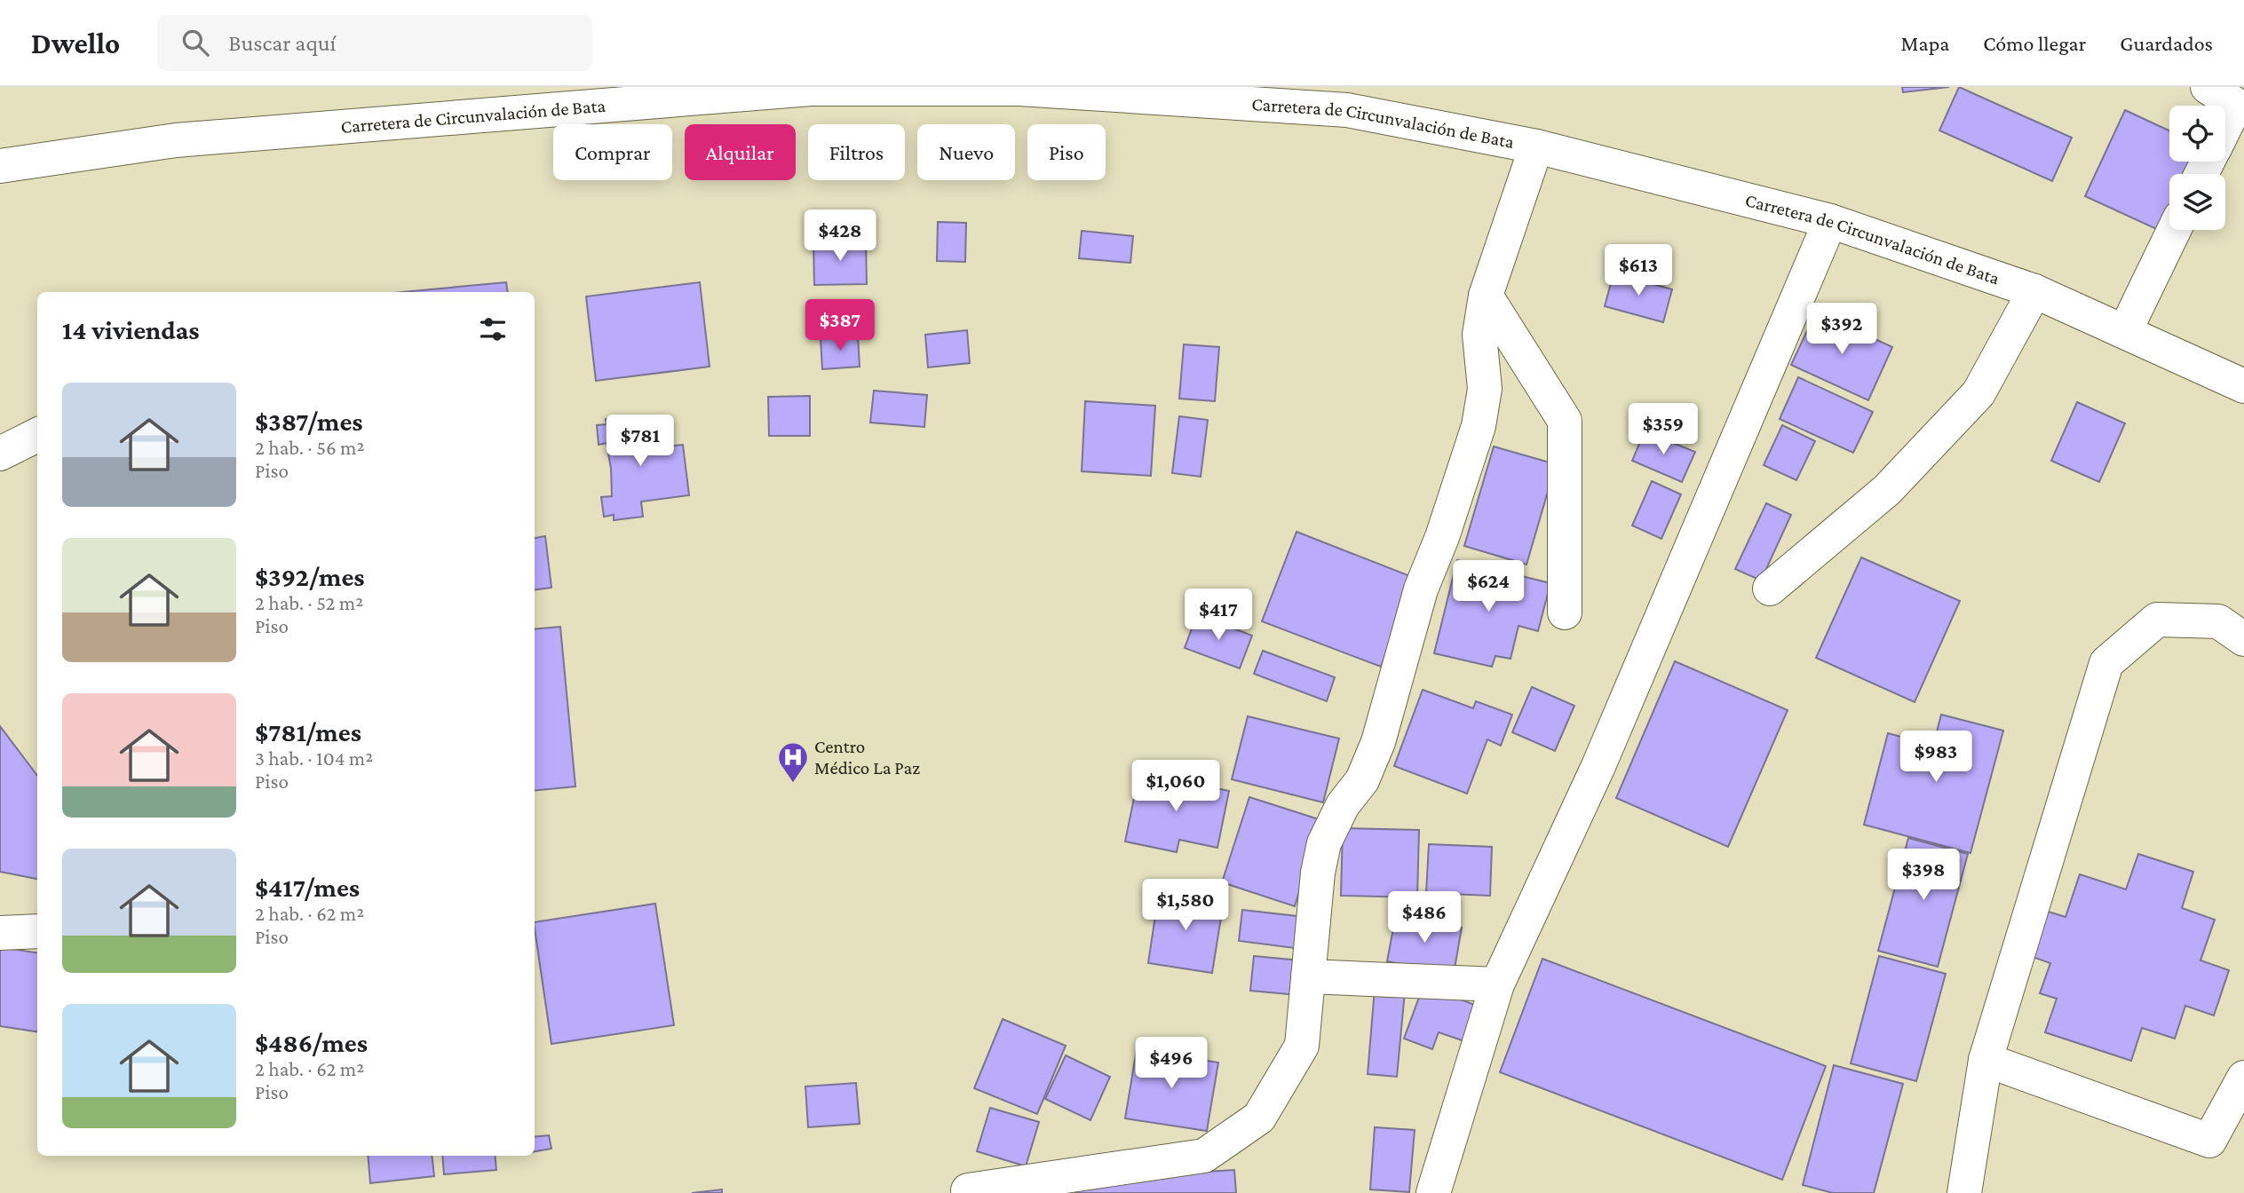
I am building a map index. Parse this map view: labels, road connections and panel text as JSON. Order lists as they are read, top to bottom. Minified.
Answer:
{"streets":{"street":["Carretera de Circunvalación de Bata"]},"places":{"hospital":["Centro Médico La Paz"]},"page":{"header":"Dwello","search":"Buscar aquí","nav":["Mapa","Cómo llegar","Guardados"],"chip":["Comprar","Alquilar","Filtros","Nuevo","Piso"],"price":["$428","$613","$387","$392","$359","$781","$624","$417","$983","$1,060","$398","$1,580","$486","$496"],"heading":"14 viviendas","list":[{"name":"$387/mes","note":"2 hab. · 56 m² · Piso"},{"name":"$392/mes","note":"2 hab. · 52 m² · Piso"},{"name":"$781/mes","note":"3 hab. · 104 m² · Piso"},{"name":"$417/mes","note":"2 hab. · 62 m² · Piso"},{"name":"$486/mes","note":"2 hab. · 62 m² · Piso"}]}}
